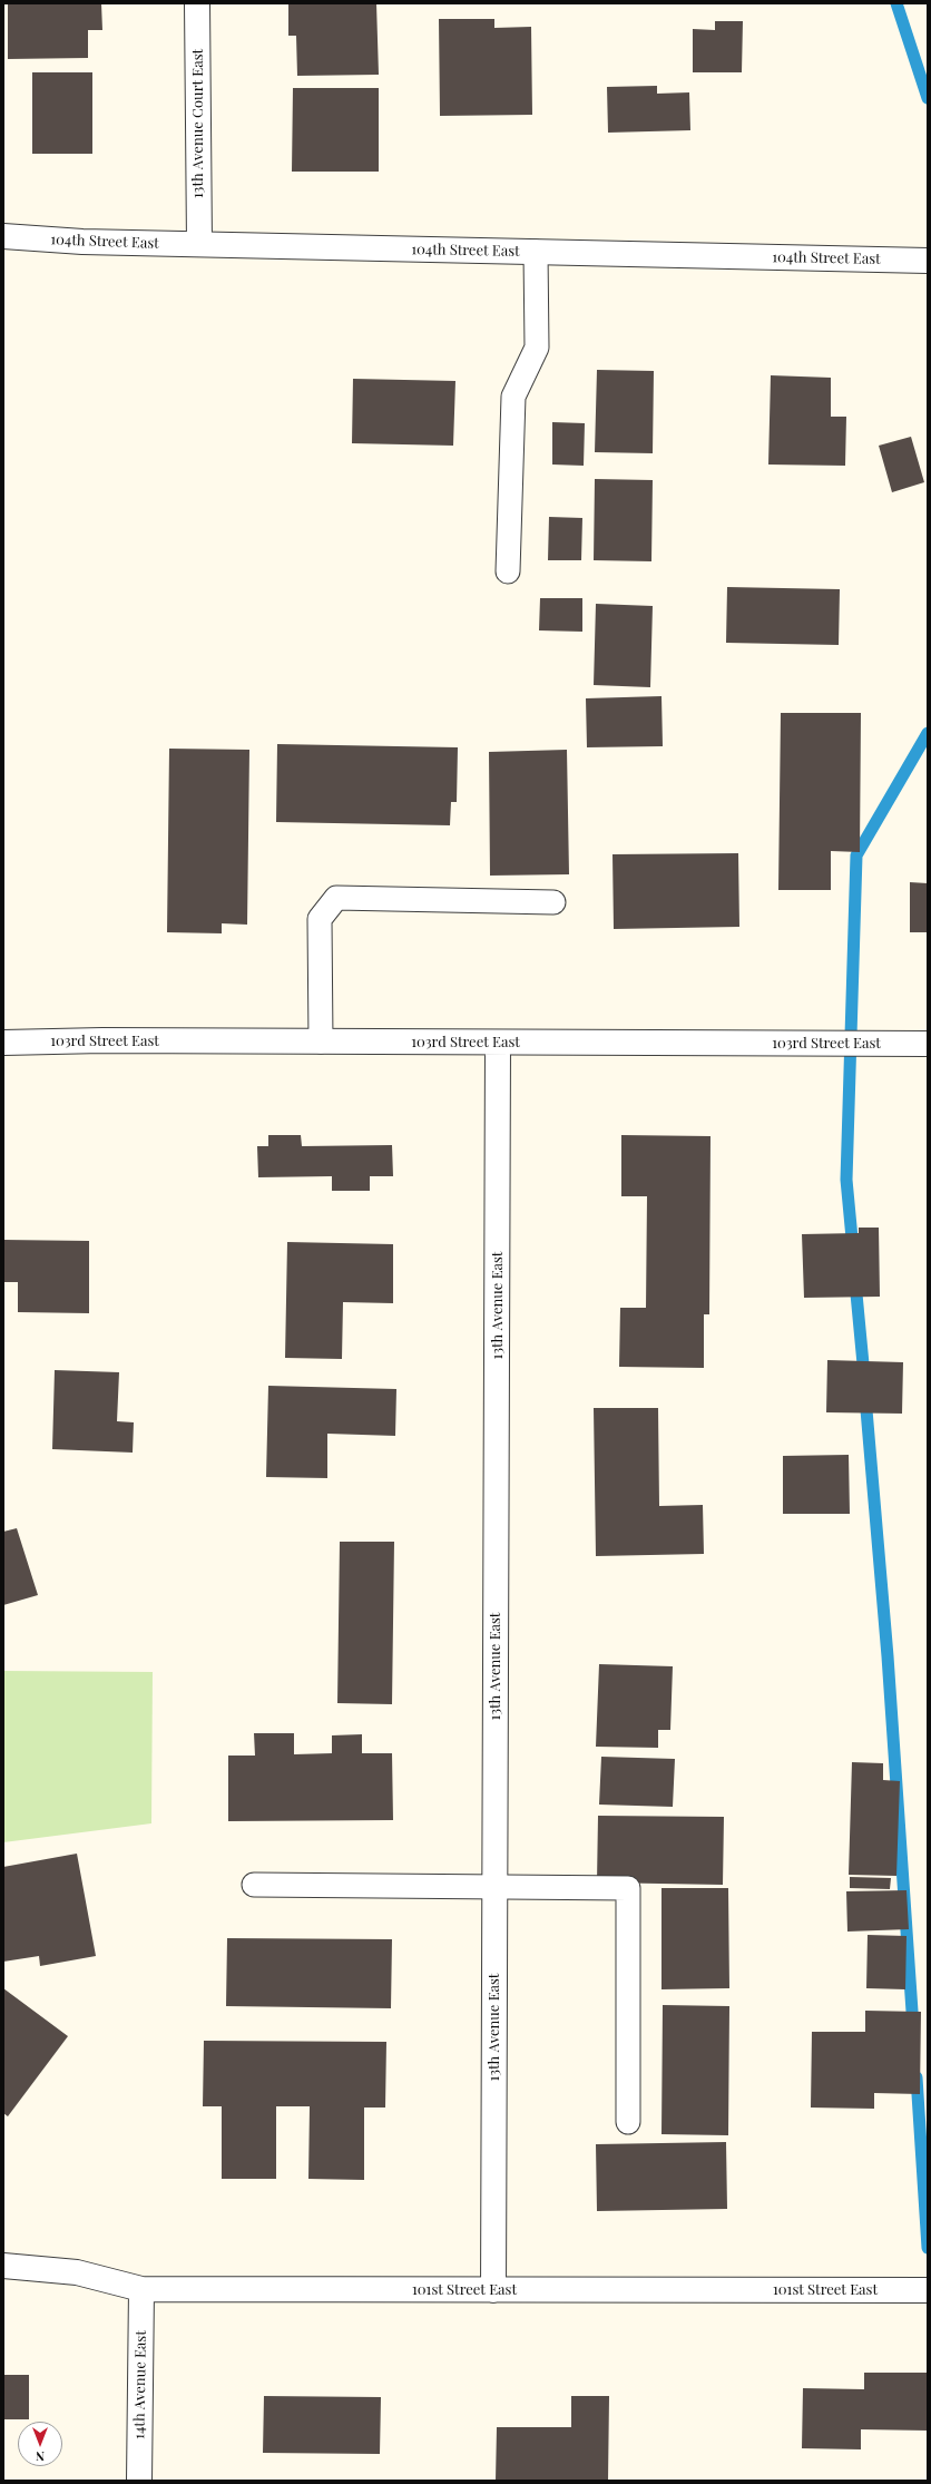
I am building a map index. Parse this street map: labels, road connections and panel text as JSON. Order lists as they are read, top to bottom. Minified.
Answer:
{"streets":{"street":["13th Avenue Court East","104th Street East","103rd Street East","13th Avenue East","101st Street East","14th Avenue East"]},"crossings":[["13th Avenue Court East","104th Street East"],["103rd Street East","13th Avenue East"],["13th Avenue East","101st Street East"],["101st Street East","14th Avenue East"]],"north":"bottom"}
